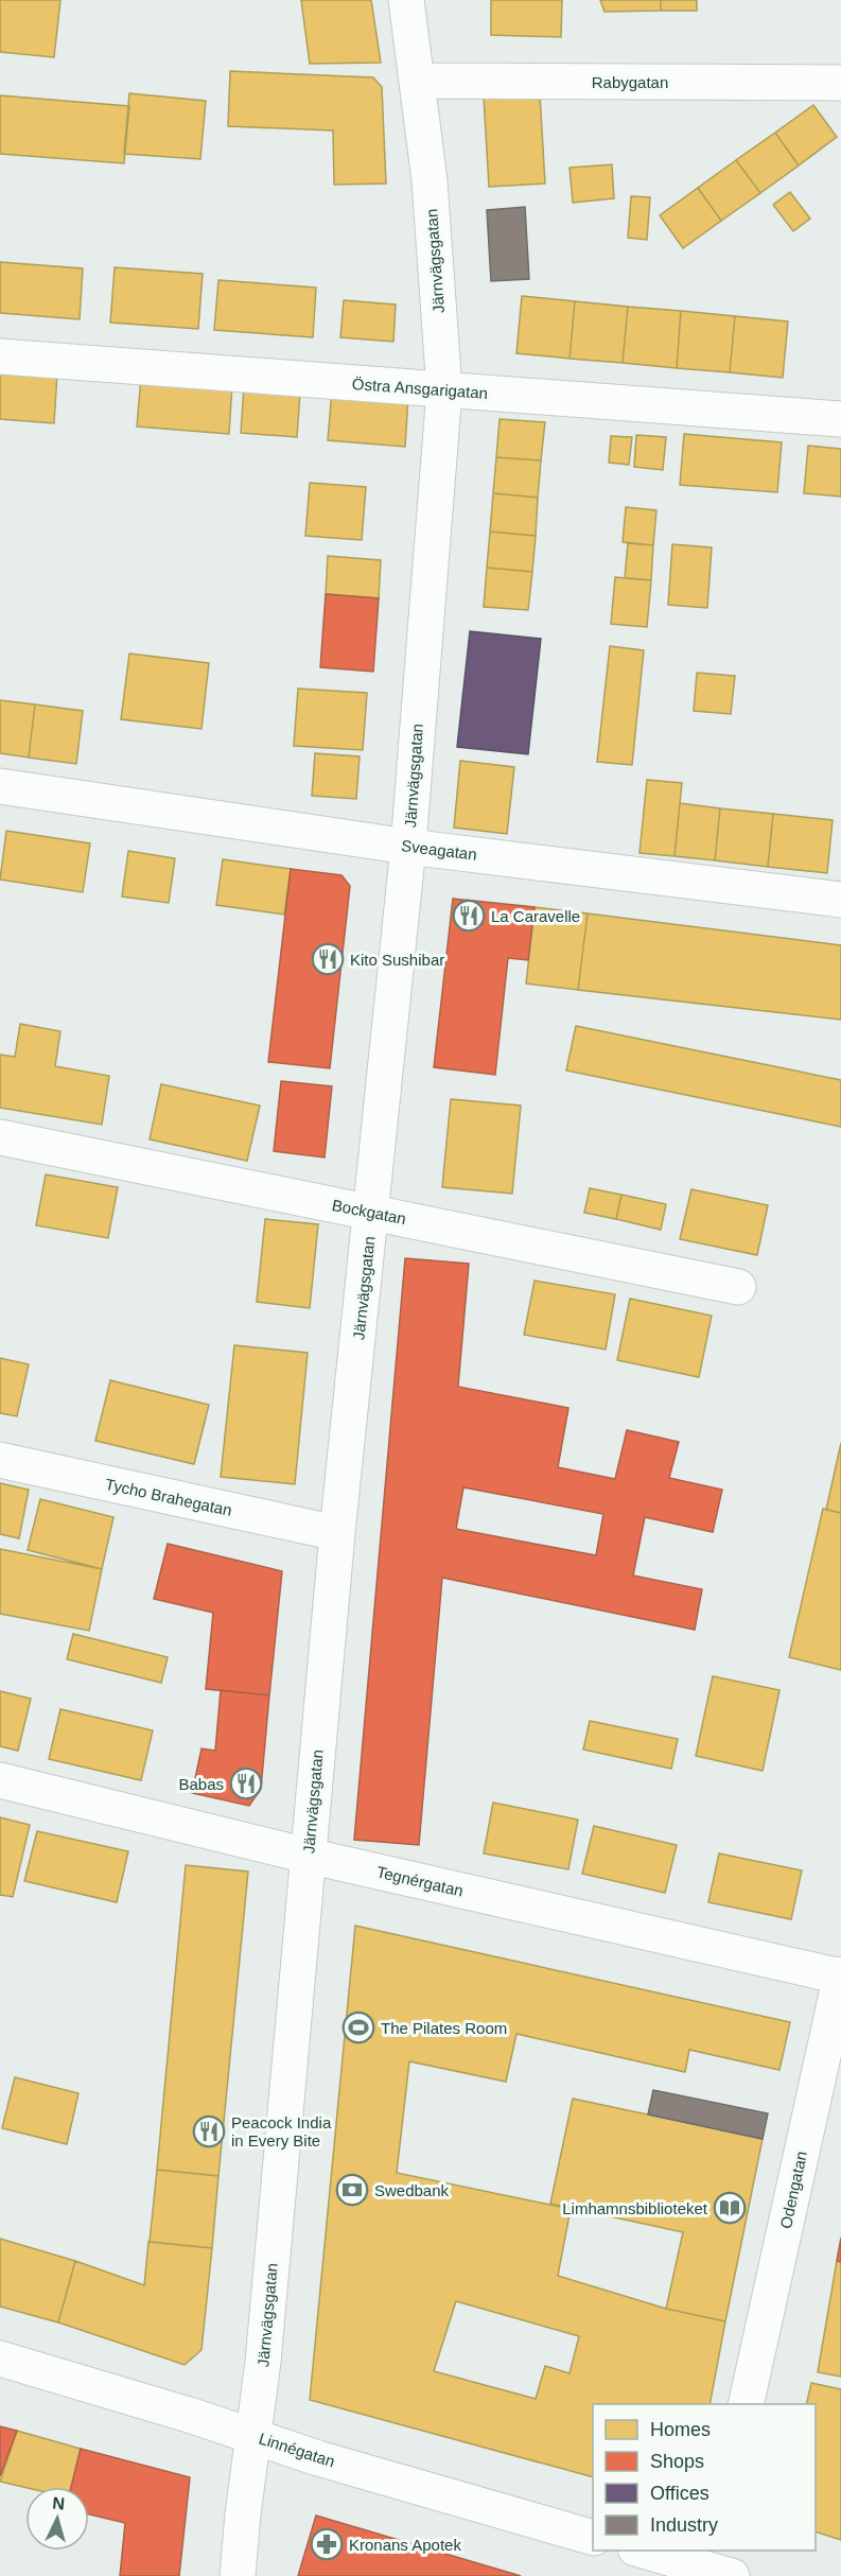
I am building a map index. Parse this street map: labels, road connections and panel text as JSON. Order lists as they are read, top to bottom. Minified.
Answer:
{"streets":{"street":["Rabygatan","Järnvägsgatan","Östra Ansgarigatan","Sveagatan","Bockgatan","Tycho Brahegatan","Tegnérgatan","Odengatan","Linnégatan"]},"crossings":[["Rabygatan","Järnvägsgatan"],["Järnvägsgatan","Östra Ansgarigatan"],["Järnvägsgatan","Sveagatan"],["Järnvägsgatan","Bockgatan"],["Järnvägsgatan","Tycho Brahegatan"],["Järnvägsgatan","Tegnérgatan"],["Järnvägsgatan","Linnégatan"],["Tegnérgatan","Odengatan"]],"places":{"restaurant":["La Caravelle","Kito Sushibar","Babas","Peacock India in Every Bite"],"sports":["The Pilates Room"],"bank":["Swedbank"],"library":["Limhamnsbiblioteket"],"pharmacy":["Kronans Apotek"]},"legend":["Homes","Shops","Offices","Industry"],"north":"top"}
